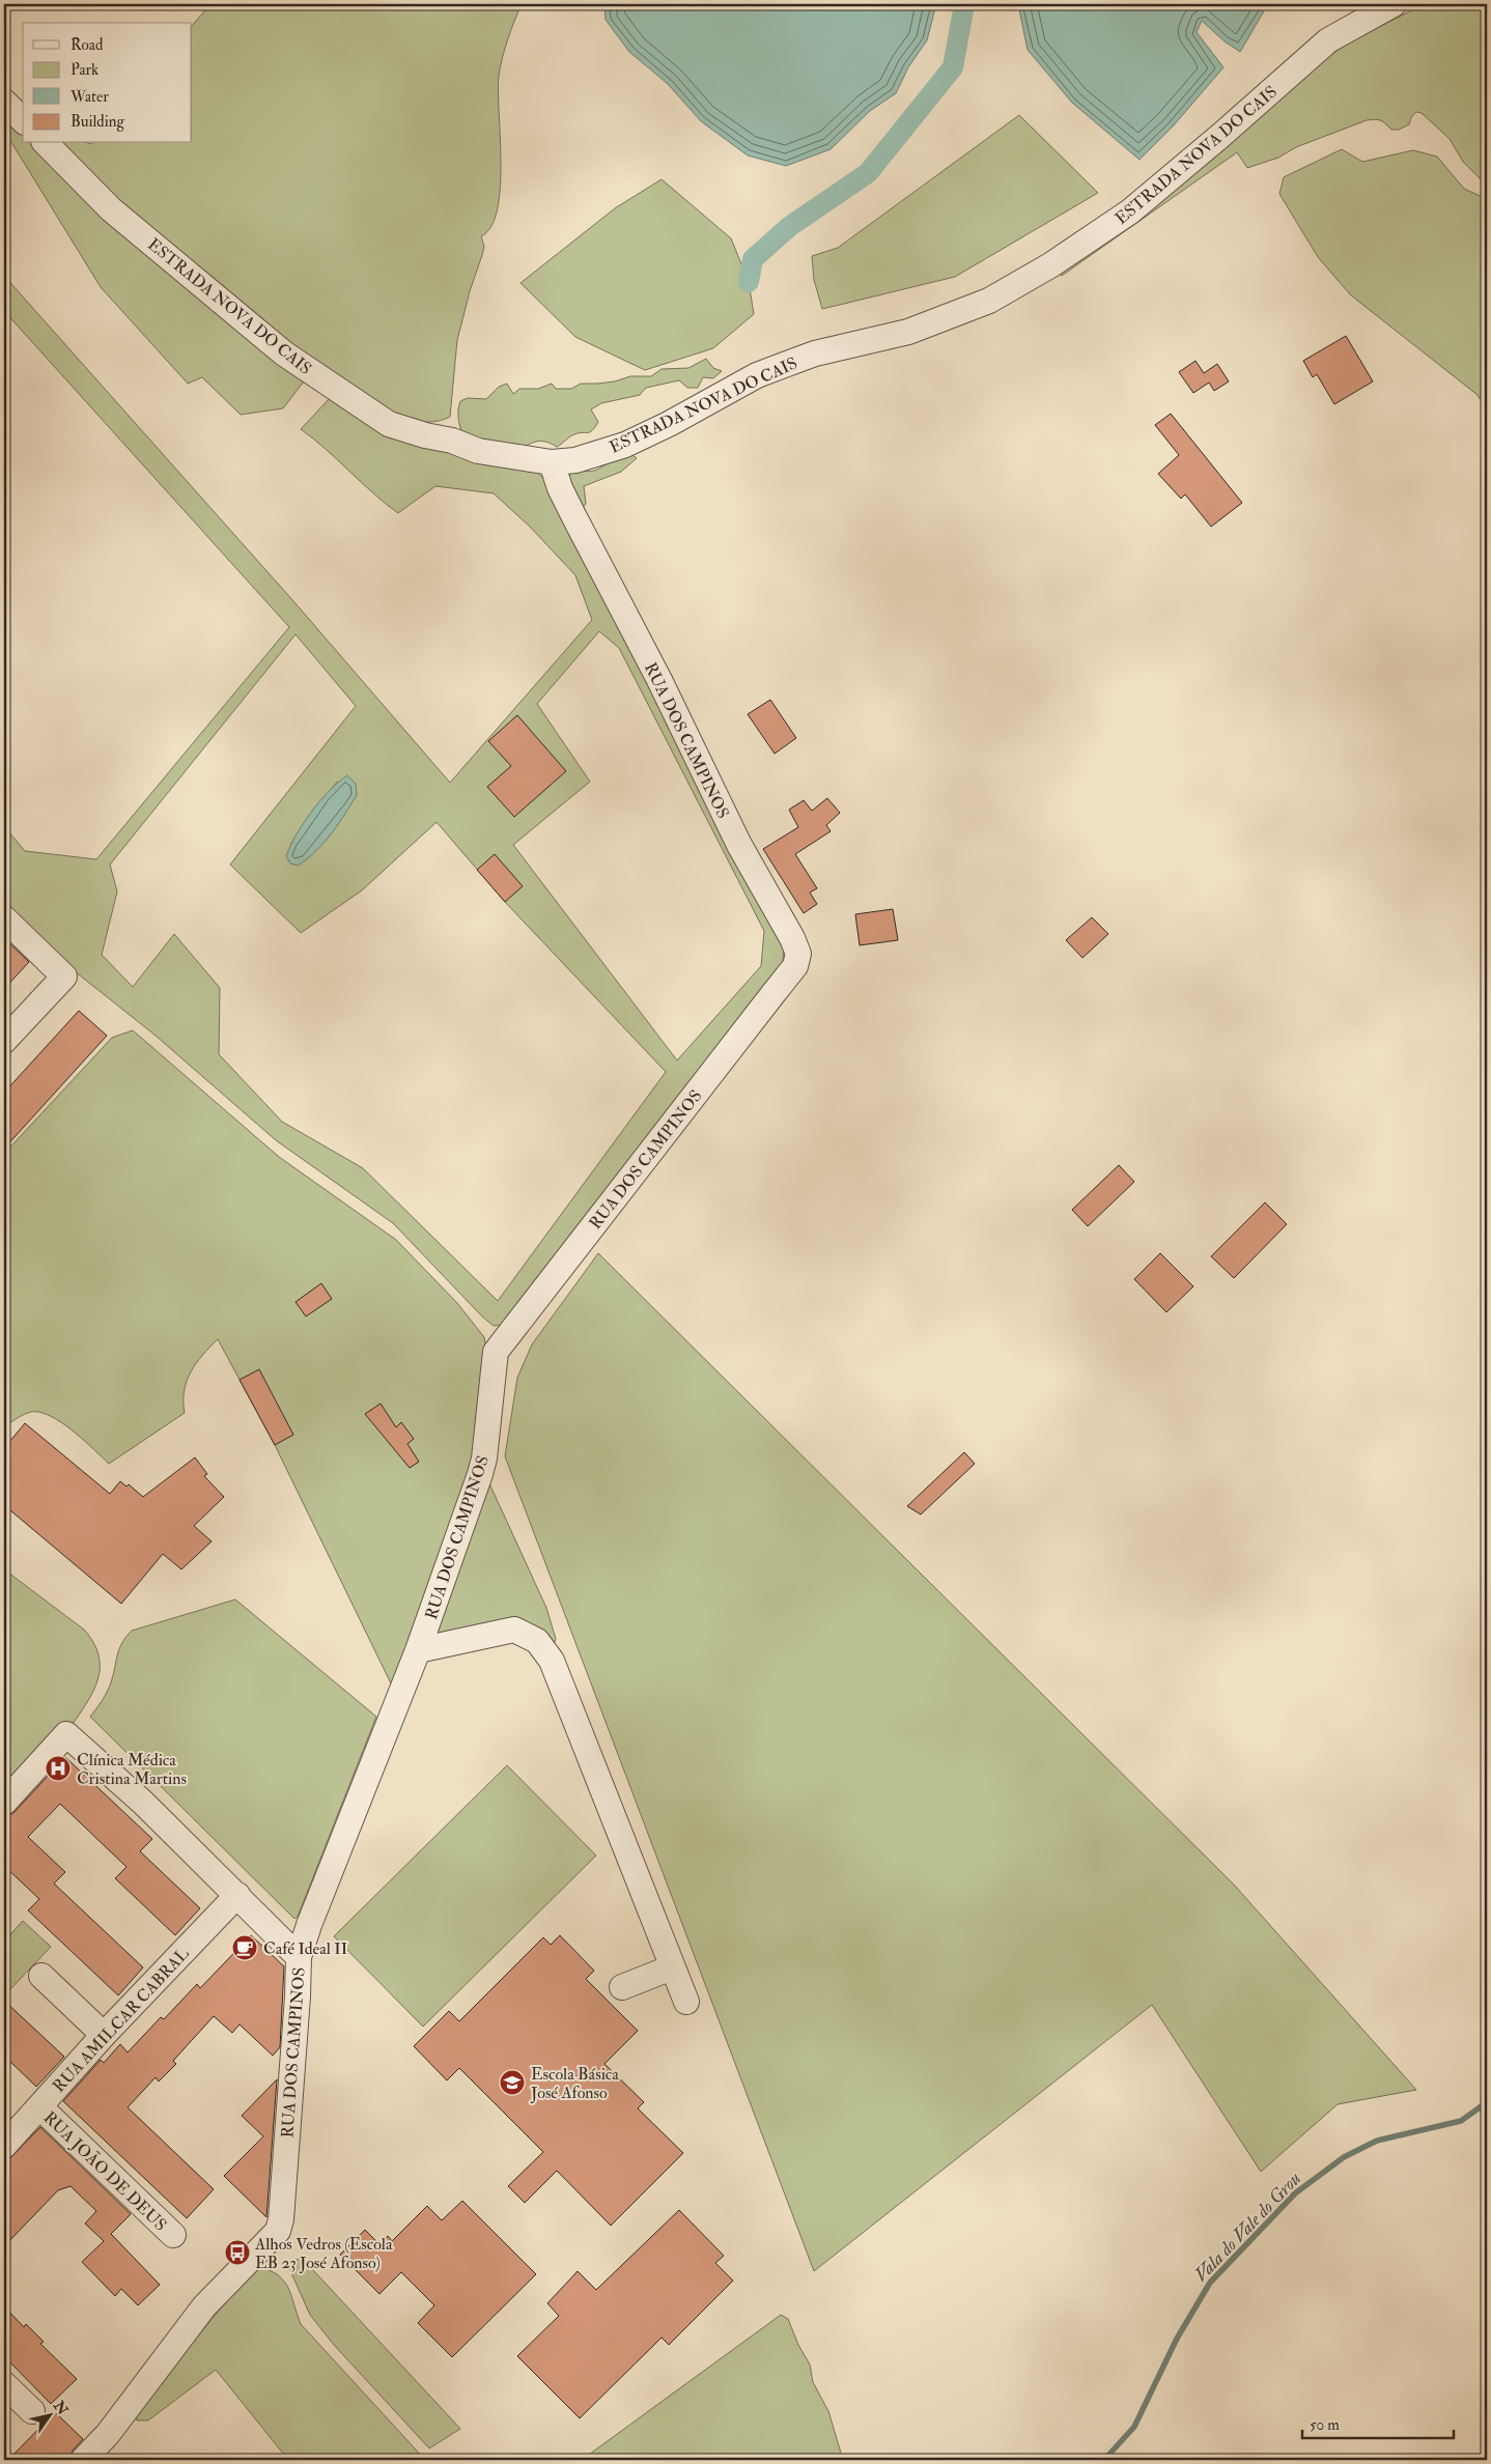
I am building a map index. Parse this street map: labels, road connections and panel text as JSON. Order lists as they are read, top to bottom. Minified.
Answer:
{"streets":{"street":["ESTRADA NOVA DO CAIS","RUA DOS CAMPINOS","RUA AMILCAR CABRAL","RUA JOÃO DE DEUS"]},"crossings":[["ESTRADA NOVA DO CAIS","RUA DOS CAMPINOS"],["RUA AMILCAR CABRAL","RUA JOÃO DE DEUS"]],"water":["Vala do Vale do Grou"],"places":{"hospital":["Clínica Médica Cristina Martins"],"cafe":["Café Ideal II"],"school or university":["Escola Básica José Afonso"],"bus stop":["Alhos Vedros (Escola EB 23 José Afonso)"]},"legend":["Road","Park","Water","Building"],"scale_bar":"50 m","north":"top right"}
